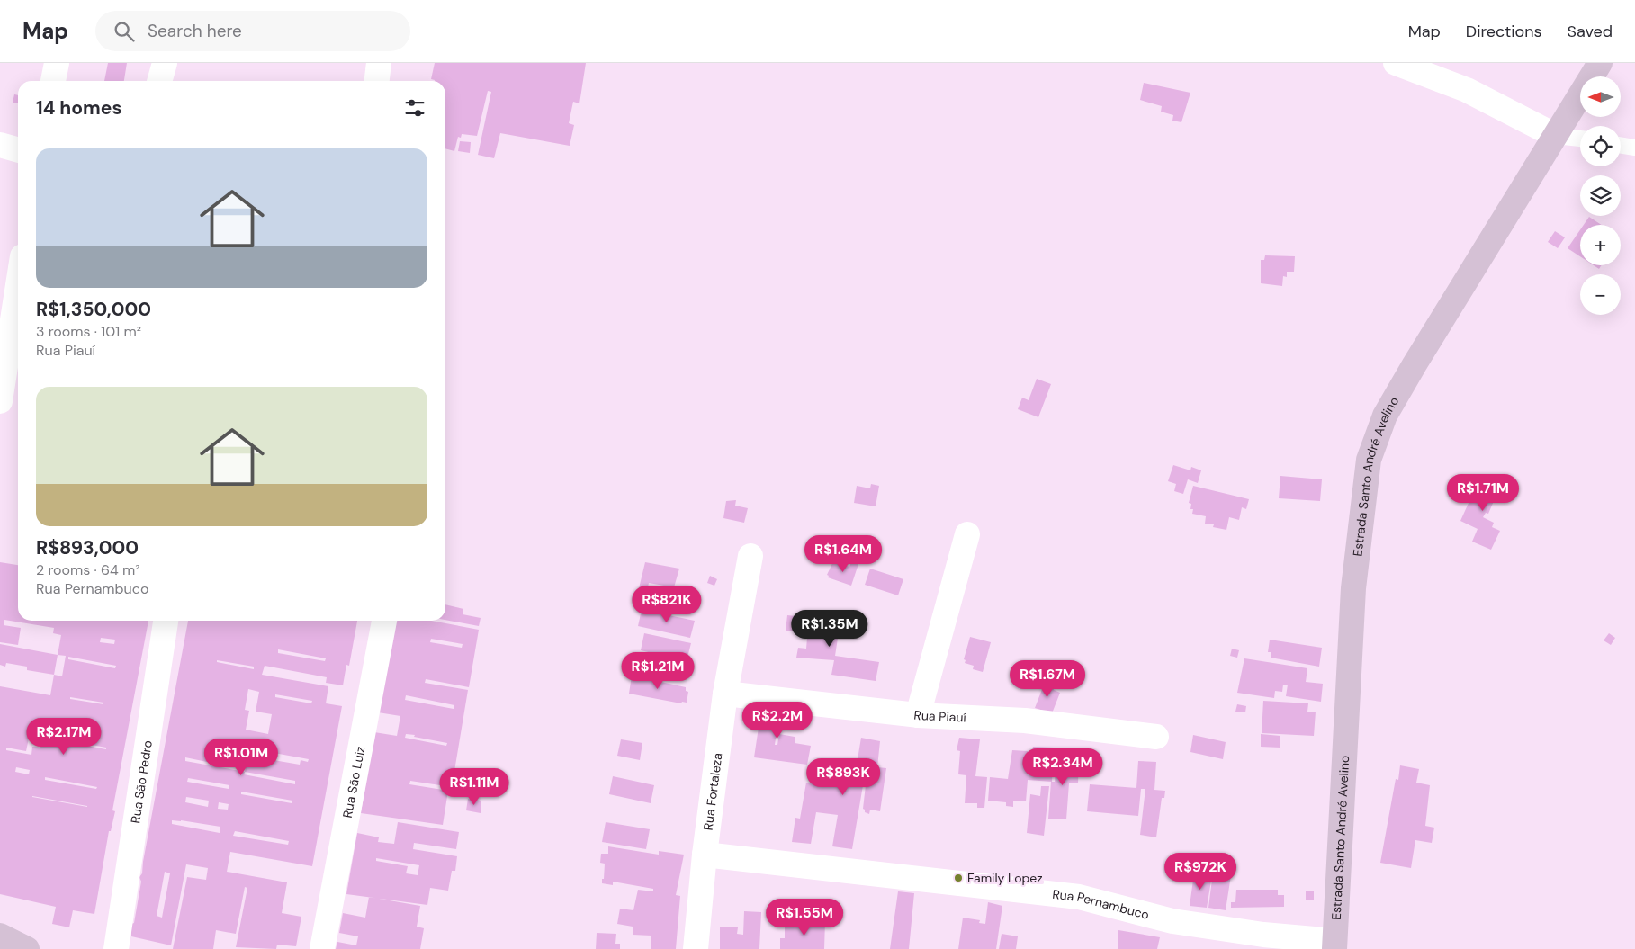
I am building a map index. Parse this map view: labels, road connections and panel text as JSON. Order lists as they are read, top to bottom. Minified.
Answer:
{"streets":{"main road":["Estrada Santo André Avelino"],"street":["Rua Piauí","Rua São Pedro","Rua São Luiz","Rua Fortaleza","Rua Pernambuco"]},"crossings":[["Estrada Santo André Avelino","Rua Pernambuco"],["Rua Piauí","Rua Fortaleza"],["Rua Fortaleza","Rua Pernambuco"]],"places":["Family Lopez"],"north":"left","page":{"header":"Map","search":"Search here","nav":["Map","Directions","Saved"],"map_buttons":["+","−"],"heading":"14 homes","list":[{"name":"R$1,350,000","note":"3 rooms · 101 m² · Rua Piauí"},{"name":"R$893,000","note":"2 rooms · 64 m² · Rua Pernambuco"}],"price":["R$1.71M","R$1.64M","R$821K","R$1.35M","R$1.21M","R$1.67M","R$2.2M","R$2.17M","R$1.01M","R$2.34M","R$893K","R$1.11M","R$972K","R$1.55M"]}}
